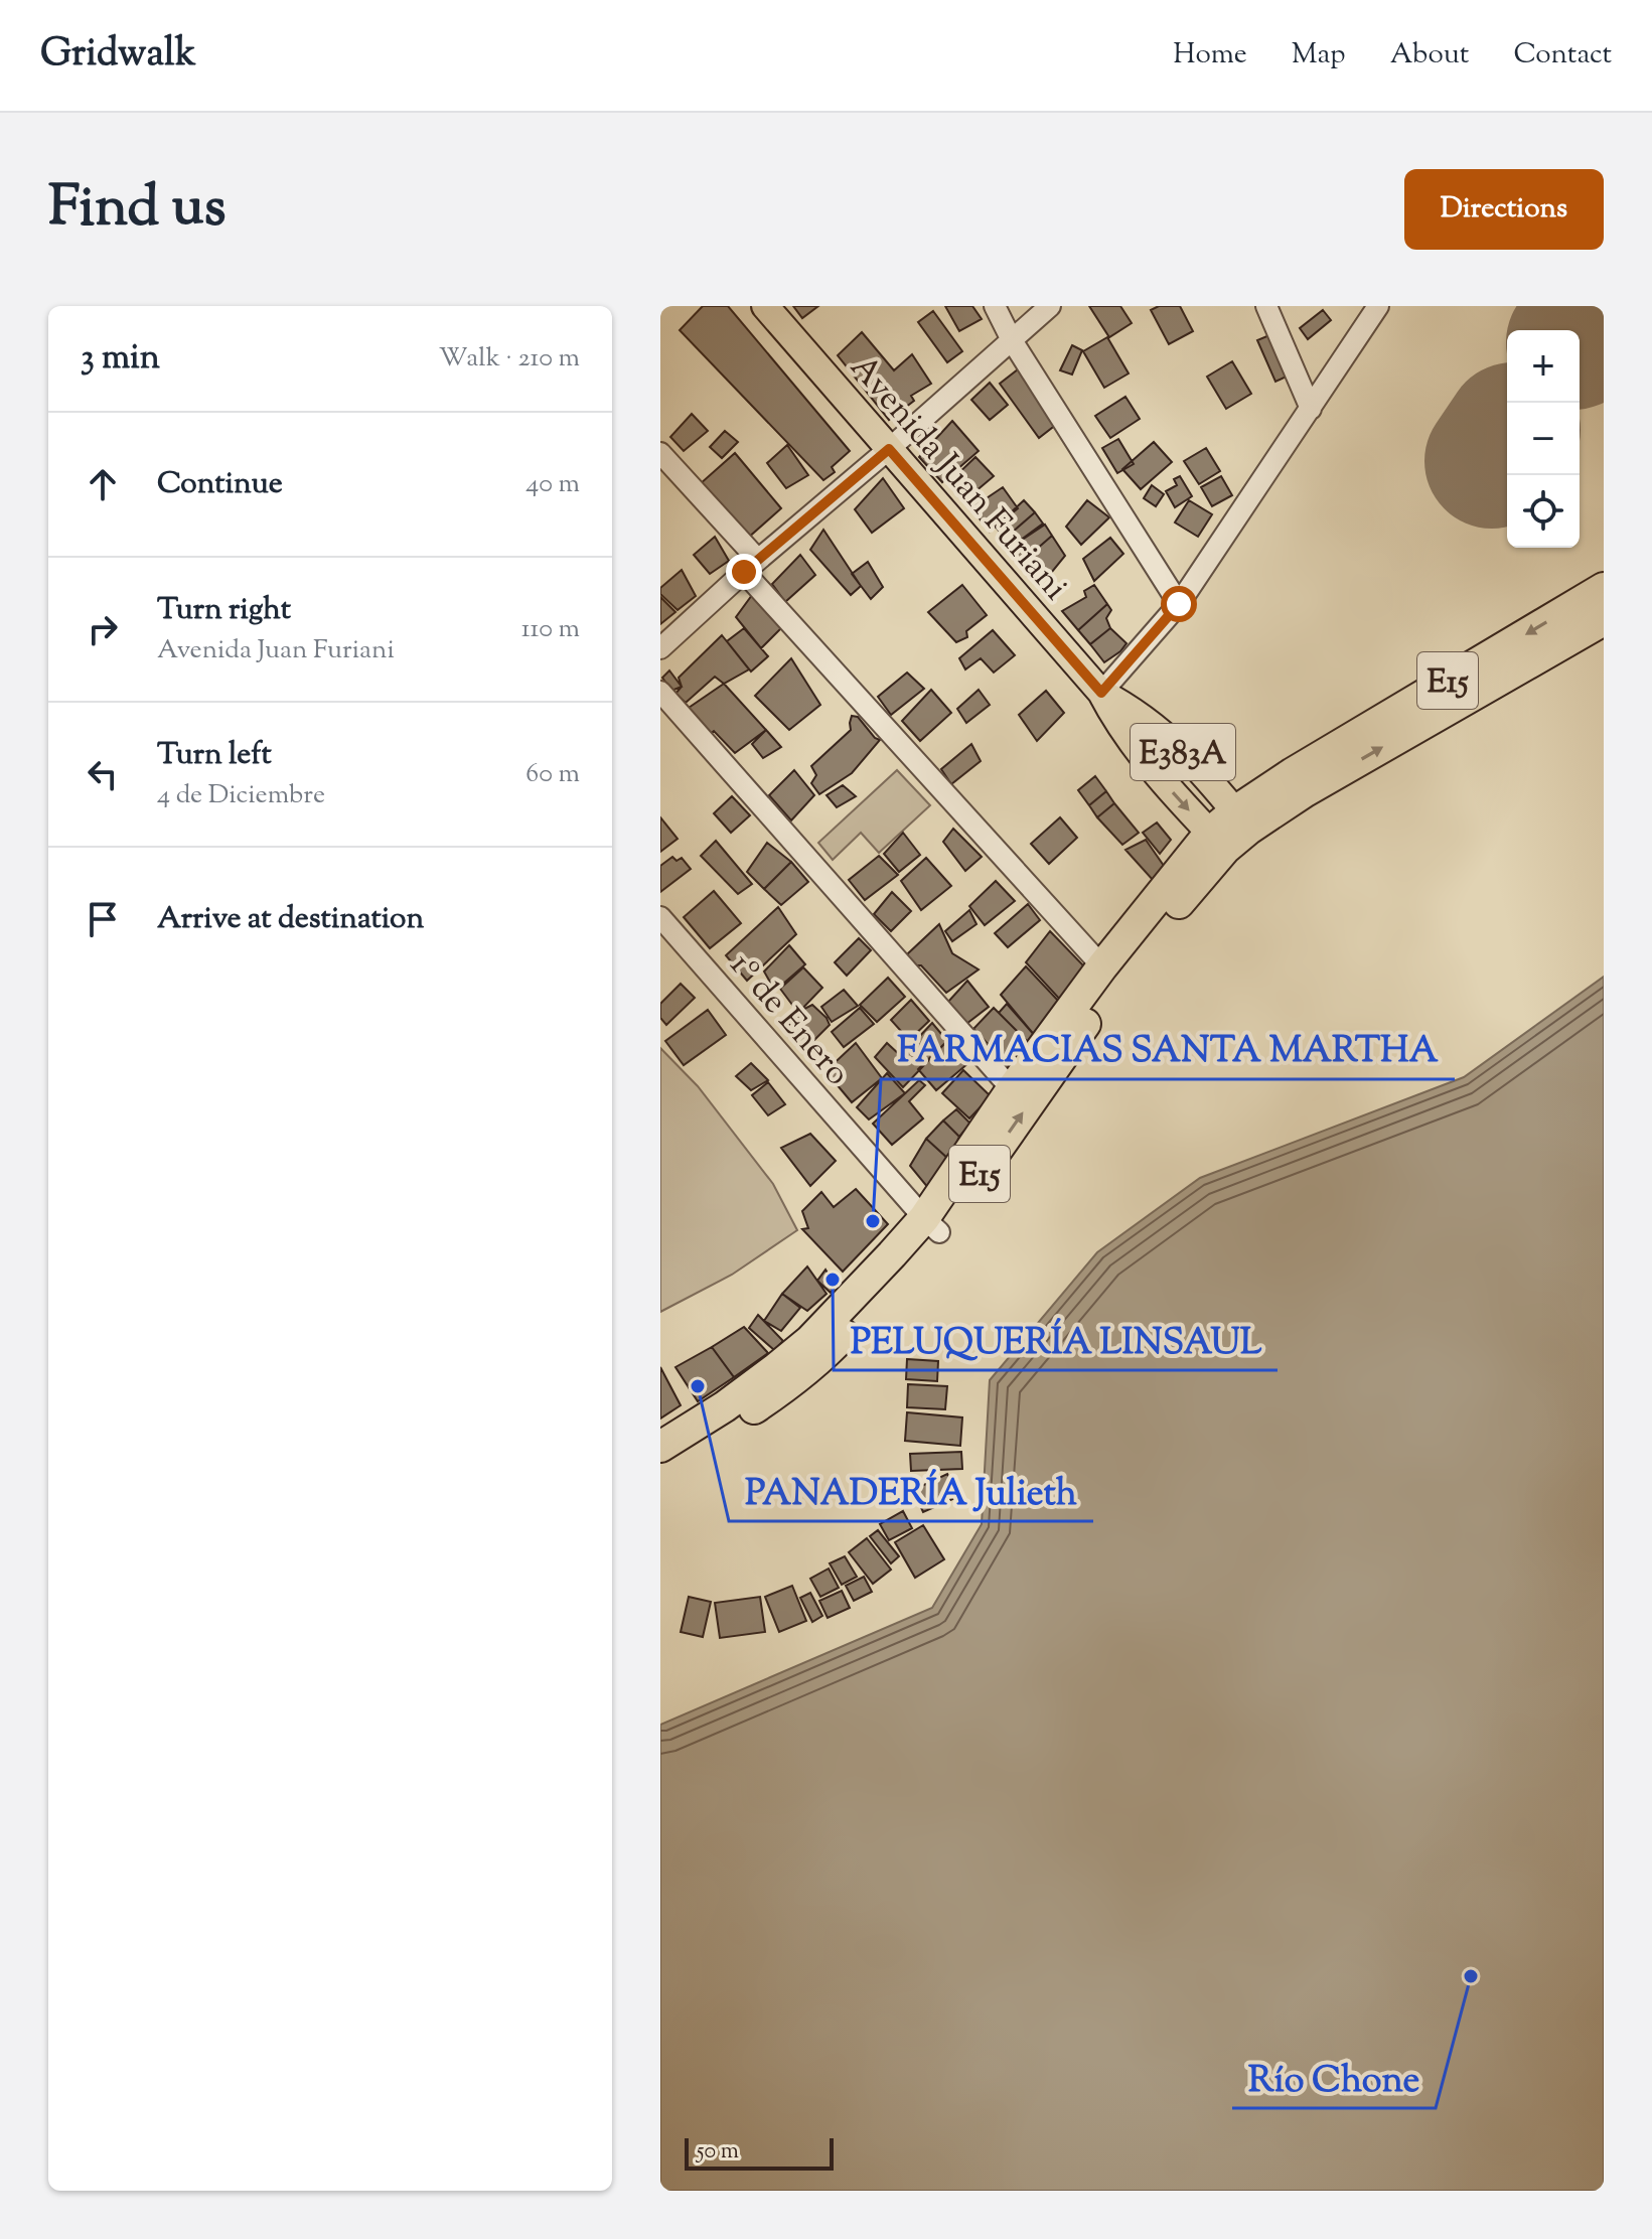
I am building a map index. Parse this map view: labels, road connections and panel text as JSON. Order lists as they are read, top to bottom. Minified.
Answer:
{"streets":{"highway":["E15"],"main road":["Avenida Juan Furiani","E383A"],"street":["1º de Enero"]},"crossings":[["Avenida Juan Furiani","E15"],["E15","1º de Enero"]],"places":["FARMACIAS SANTA MARTHA","PELUQUERÍA LINSAUL","PANADERÍA Julieth","Río Chone"],"scale_bar":"50 m","page":{"header":"Gridwalk","nav":["Home","Map","About","Contact"],"title":"Find us","buttons":"Directions","heading":["3 min","Walk · 210 m"],"map_buttons":["+","−"],"list":[["Continue","40 m"],["Turn right","Avenida Juan Furiani","110 m"],["Turn left","4 de Diciembre","60 m"],"Arrive at destination"],"scale":"50 m"}}
